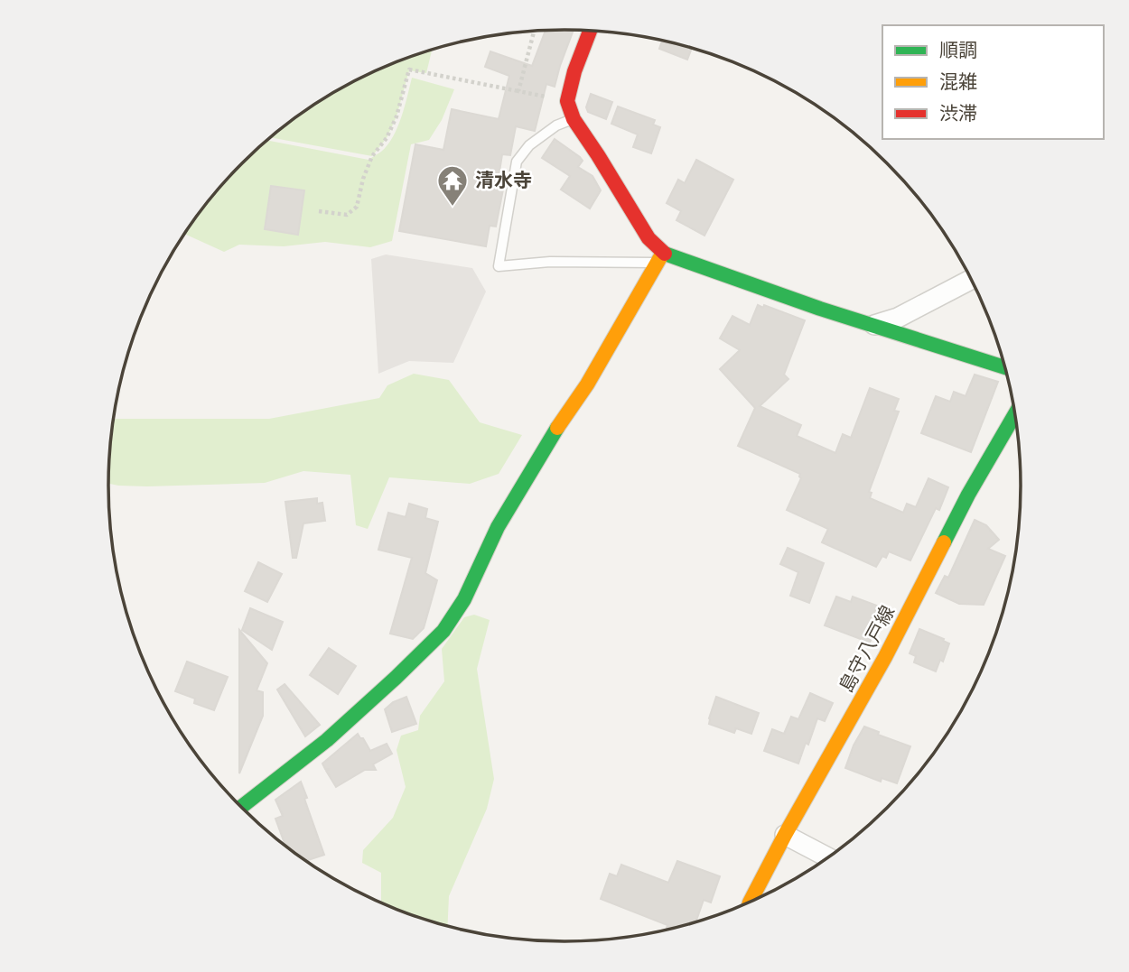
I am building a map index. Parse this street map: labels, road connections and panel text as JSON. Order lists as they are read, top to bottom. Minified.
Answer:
{"streets":{"street":["島守八戸線"]},"places":{"temple":["清水寺"]},"legend":["順調","混雑","渋滞"]}
